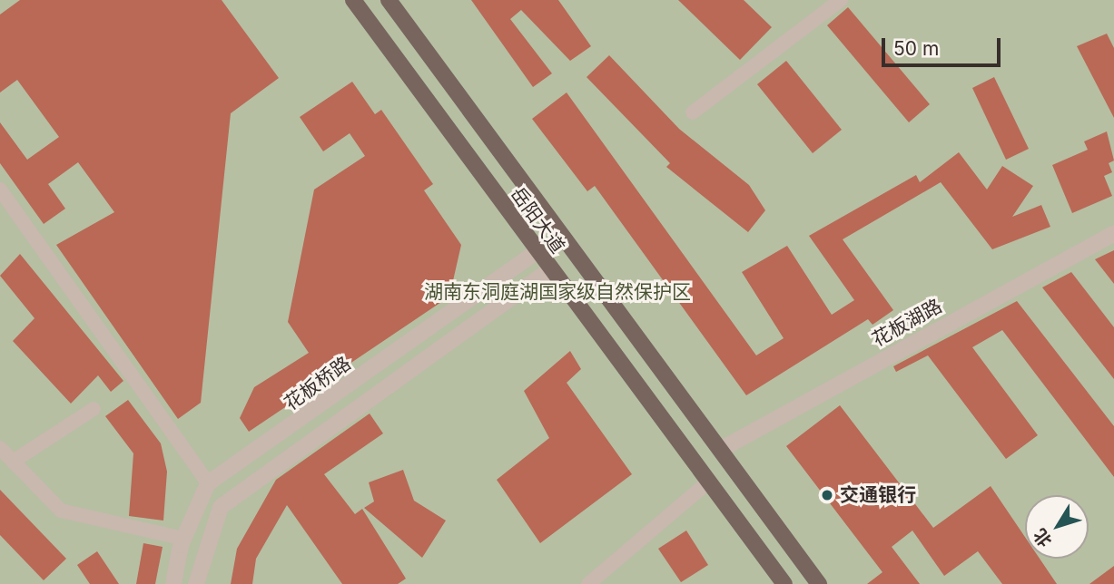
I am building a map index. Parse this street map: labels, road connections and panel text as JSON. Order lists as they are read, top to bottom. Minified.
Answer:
{"streets":{"main road":["岳阳大道"],"street":["花板湖路","花板桥路"]},"crossings":[["岳阳大道","花板湖路"],["岳阳大道","花板桥路"]],"parks":["湖南东洞庭湖国家级自然保护区"],"places":["交通银行"],"scale_bar":"50 m","north":"bottom left"}
